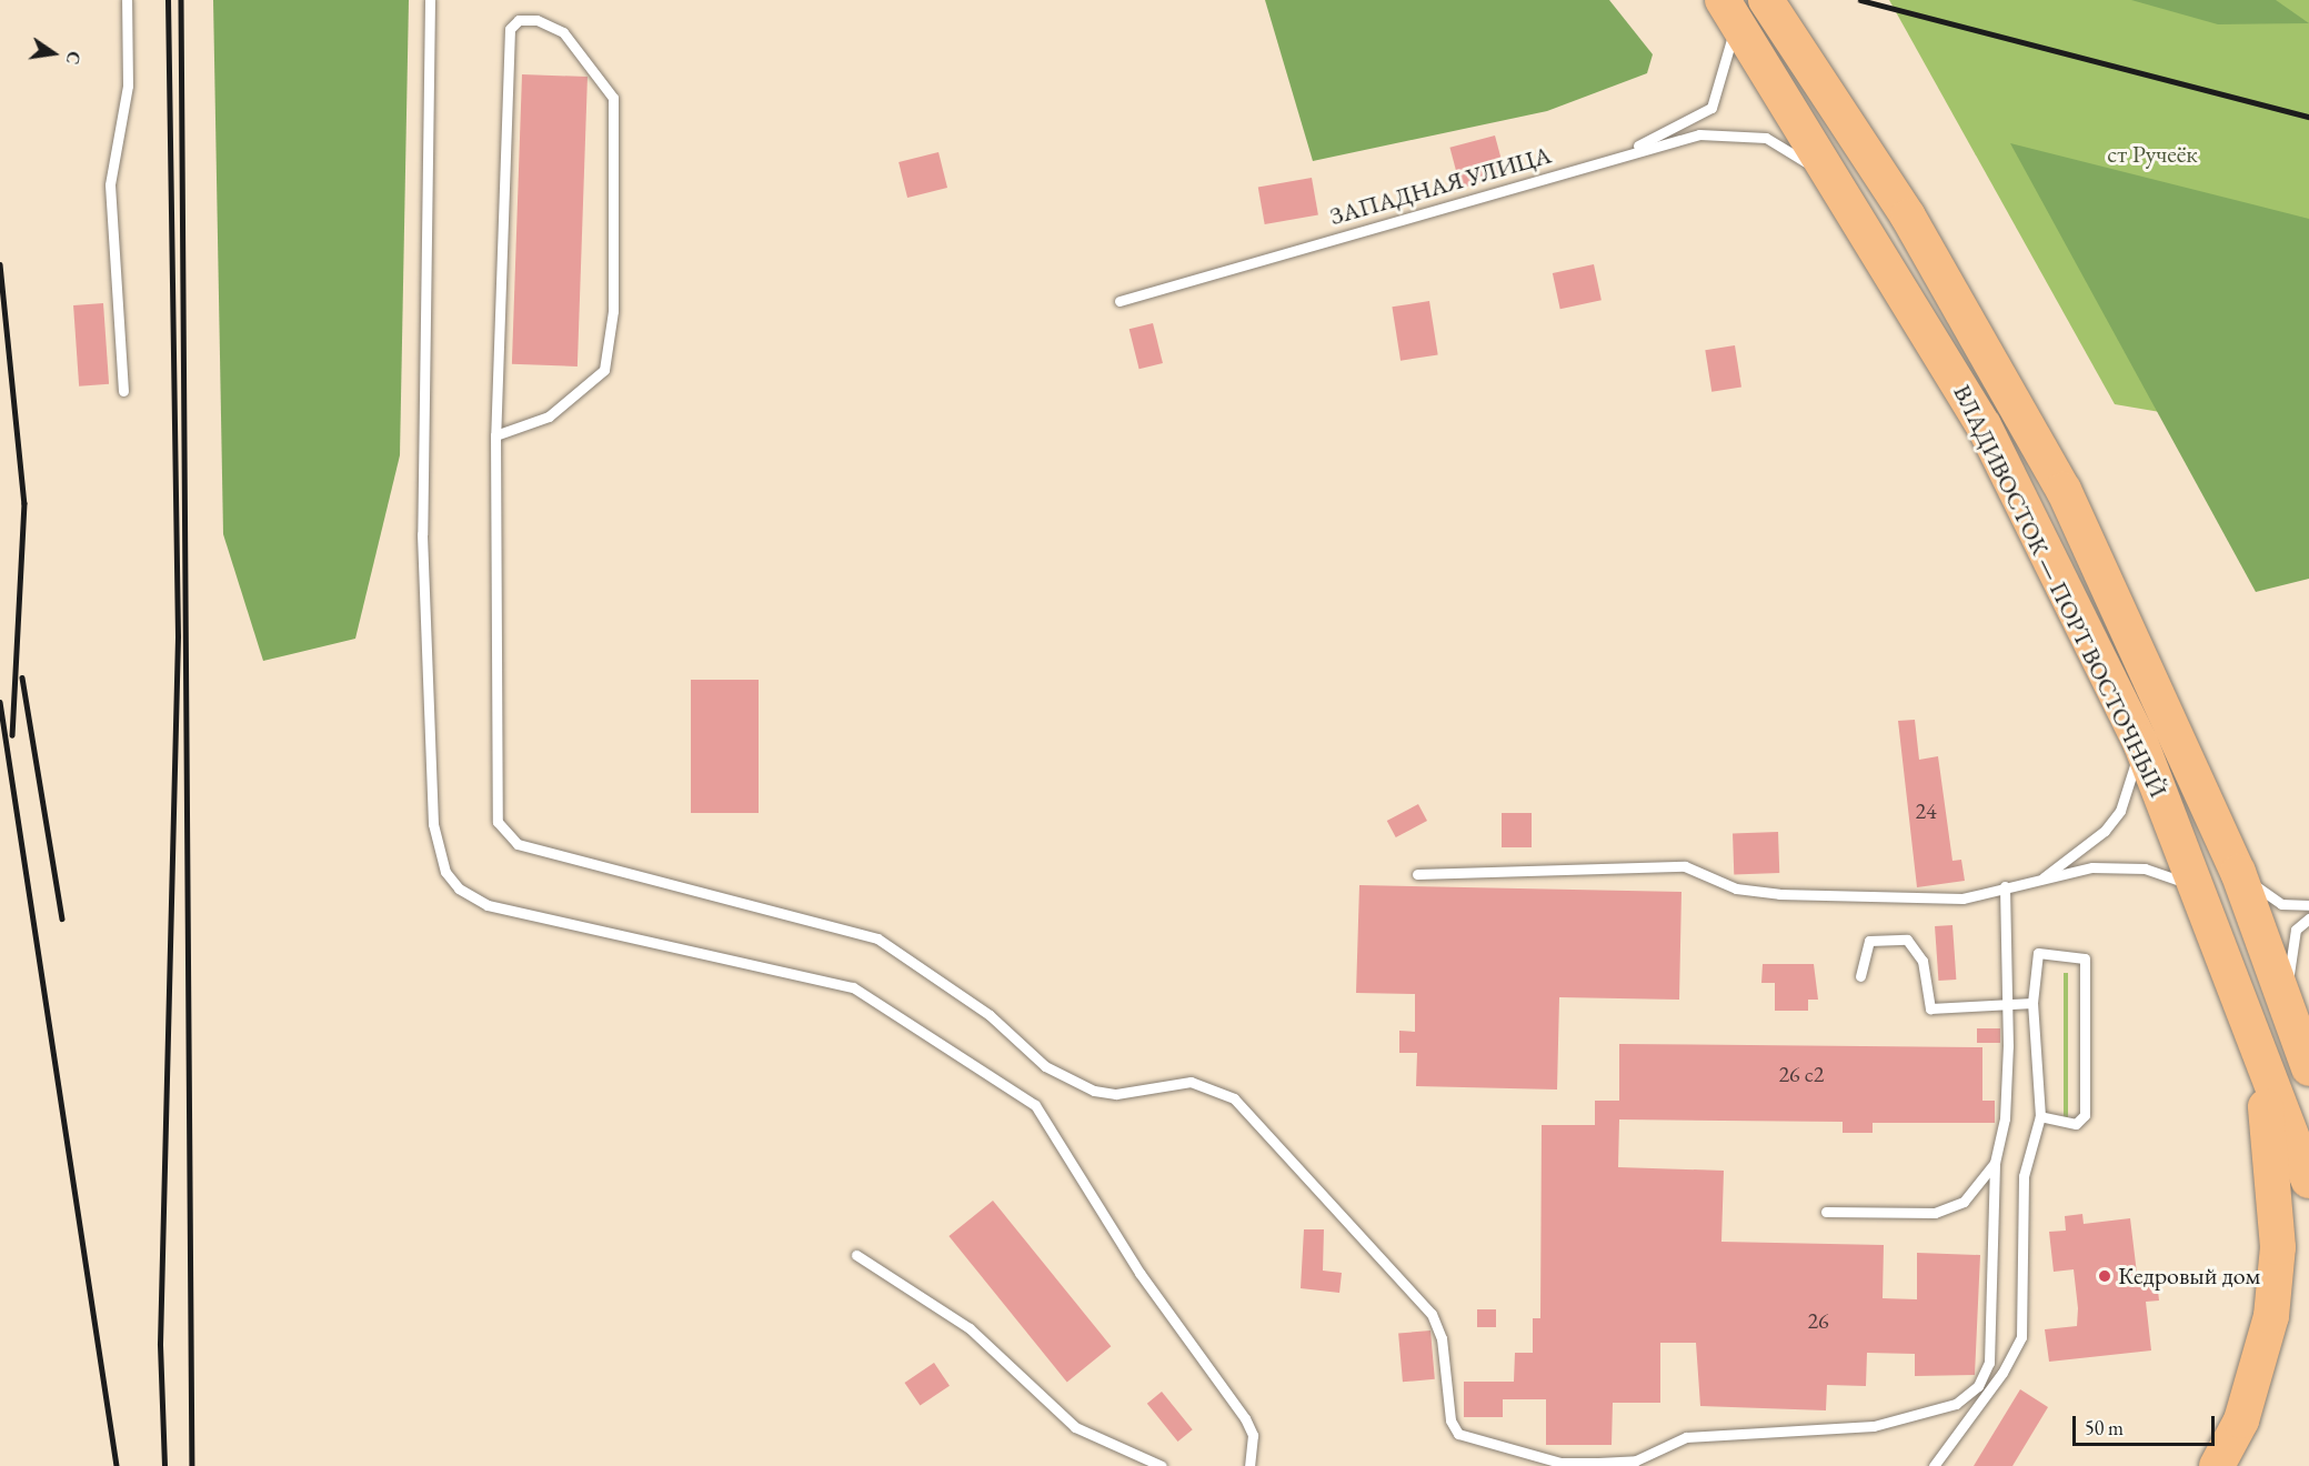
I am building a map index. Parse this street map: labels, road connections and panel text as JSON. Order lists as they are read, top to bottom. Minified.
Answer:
{"streets":{"highway":["ВЛАДИВОСТОК — ПОРТ ВОСТОЧНЫЙ"],"lane":["ЗАПАДНАЯ УЛИЦА"]},"crossings":[["ЗАПАДНАЯ УЛИЦА","ВЛАДИВОСТОК — ПОРТ ВОСТОЧНЫЙ"]],"parks":["ст Ручеёк"],"places":["Кедровый дом"],"house_numbers":["24","26 с2","26"],"scale_bar":"50 m","north":"right"}
